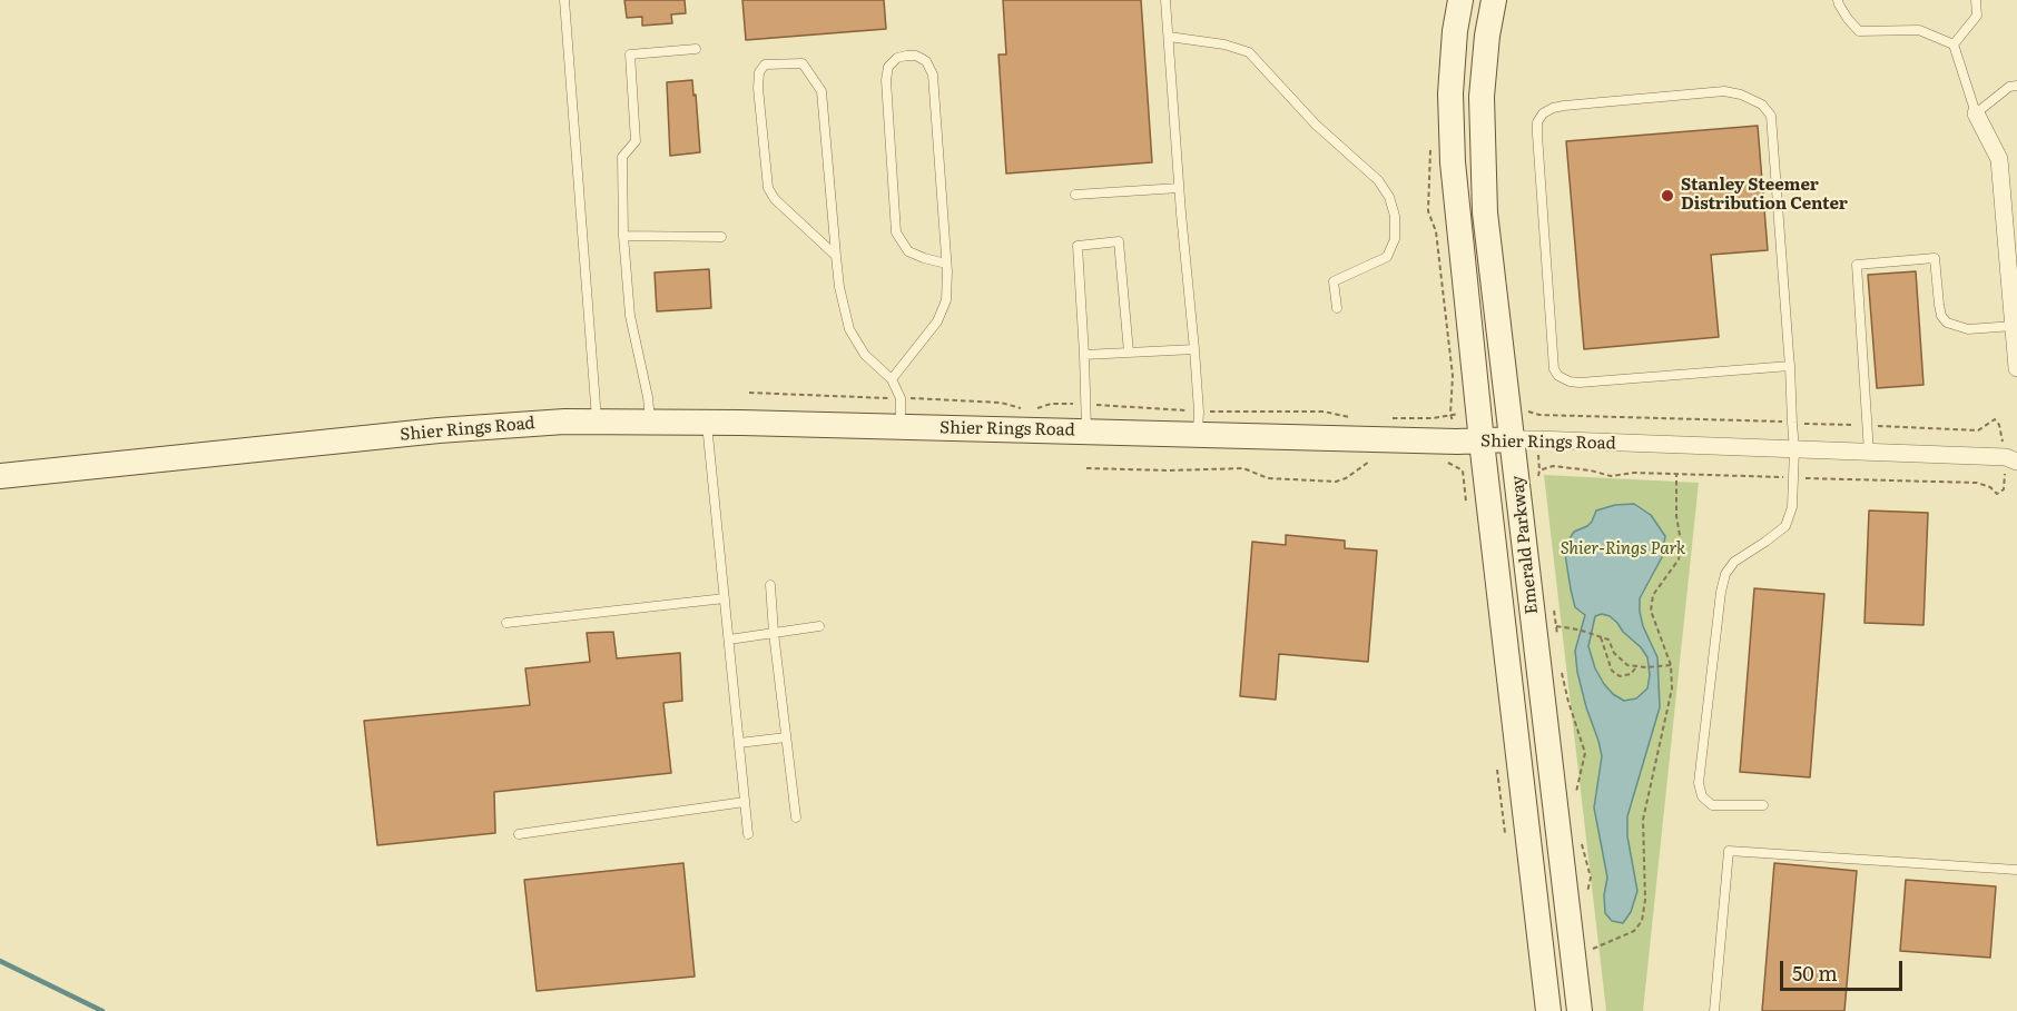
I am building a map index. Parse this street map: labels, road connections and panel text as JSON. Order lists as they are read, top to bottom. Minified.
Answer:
{"streets":{"main road":["Shier Rings Road","Emerald Parkway"]},"crossings":[["Shier Rings Road","Emerald Parkway"]],"parks":["Shier-Rings Park"],"places":["Stanley Steemer Distribution Center"],"scale_bar":"50 m"}
